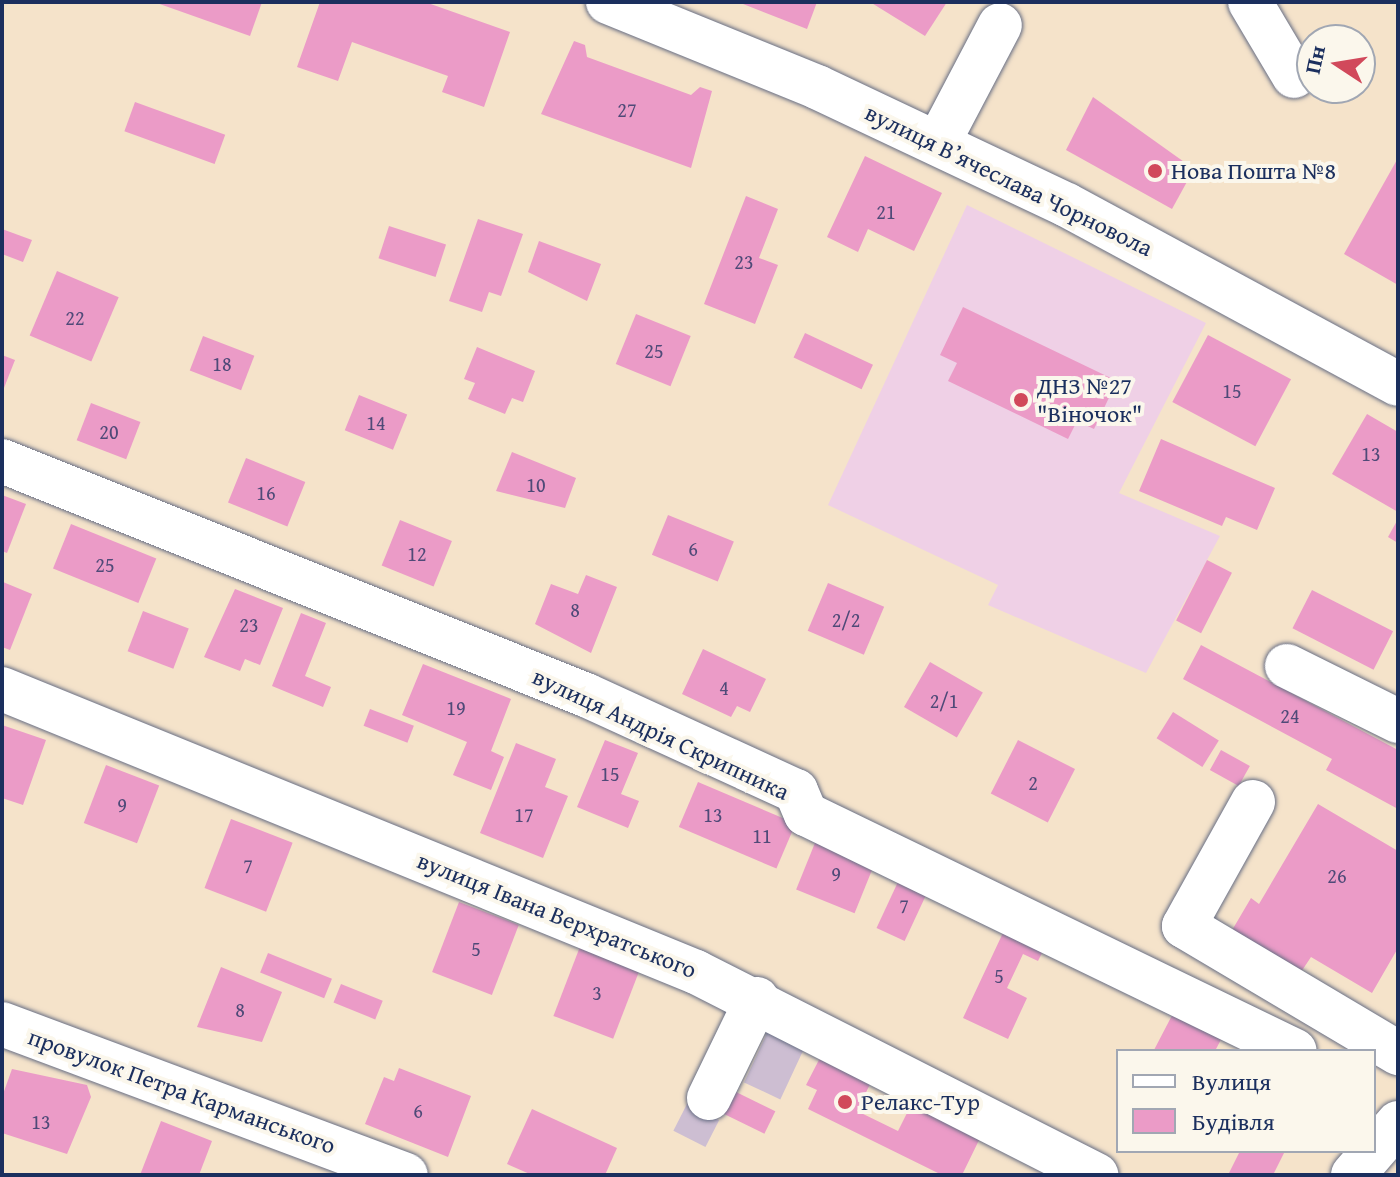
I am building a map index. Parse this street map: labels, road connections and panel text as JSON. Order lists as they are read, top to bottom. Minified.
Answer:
{"streets":{"street":["вулиця Вʼячеслава Чорновола","вулиця Андрія Скрипника","вулиця Івана Верхратського","провулок Петра Карманського"]},"places":["Нова Пошта №8","ДНЗ №27 \"Віночок\"","Релакс-Тур"],"house_numbers":["27","21","23","22","25","18","15","14","20","13","10","16","6","12","25","8","2/2","23","4","2/1","19","24","15","2","9","17","13","11","7","9","26","7","5","5","3","8","6","13"],"legend":["Вулиця","Будівля"],"north":"left"}
